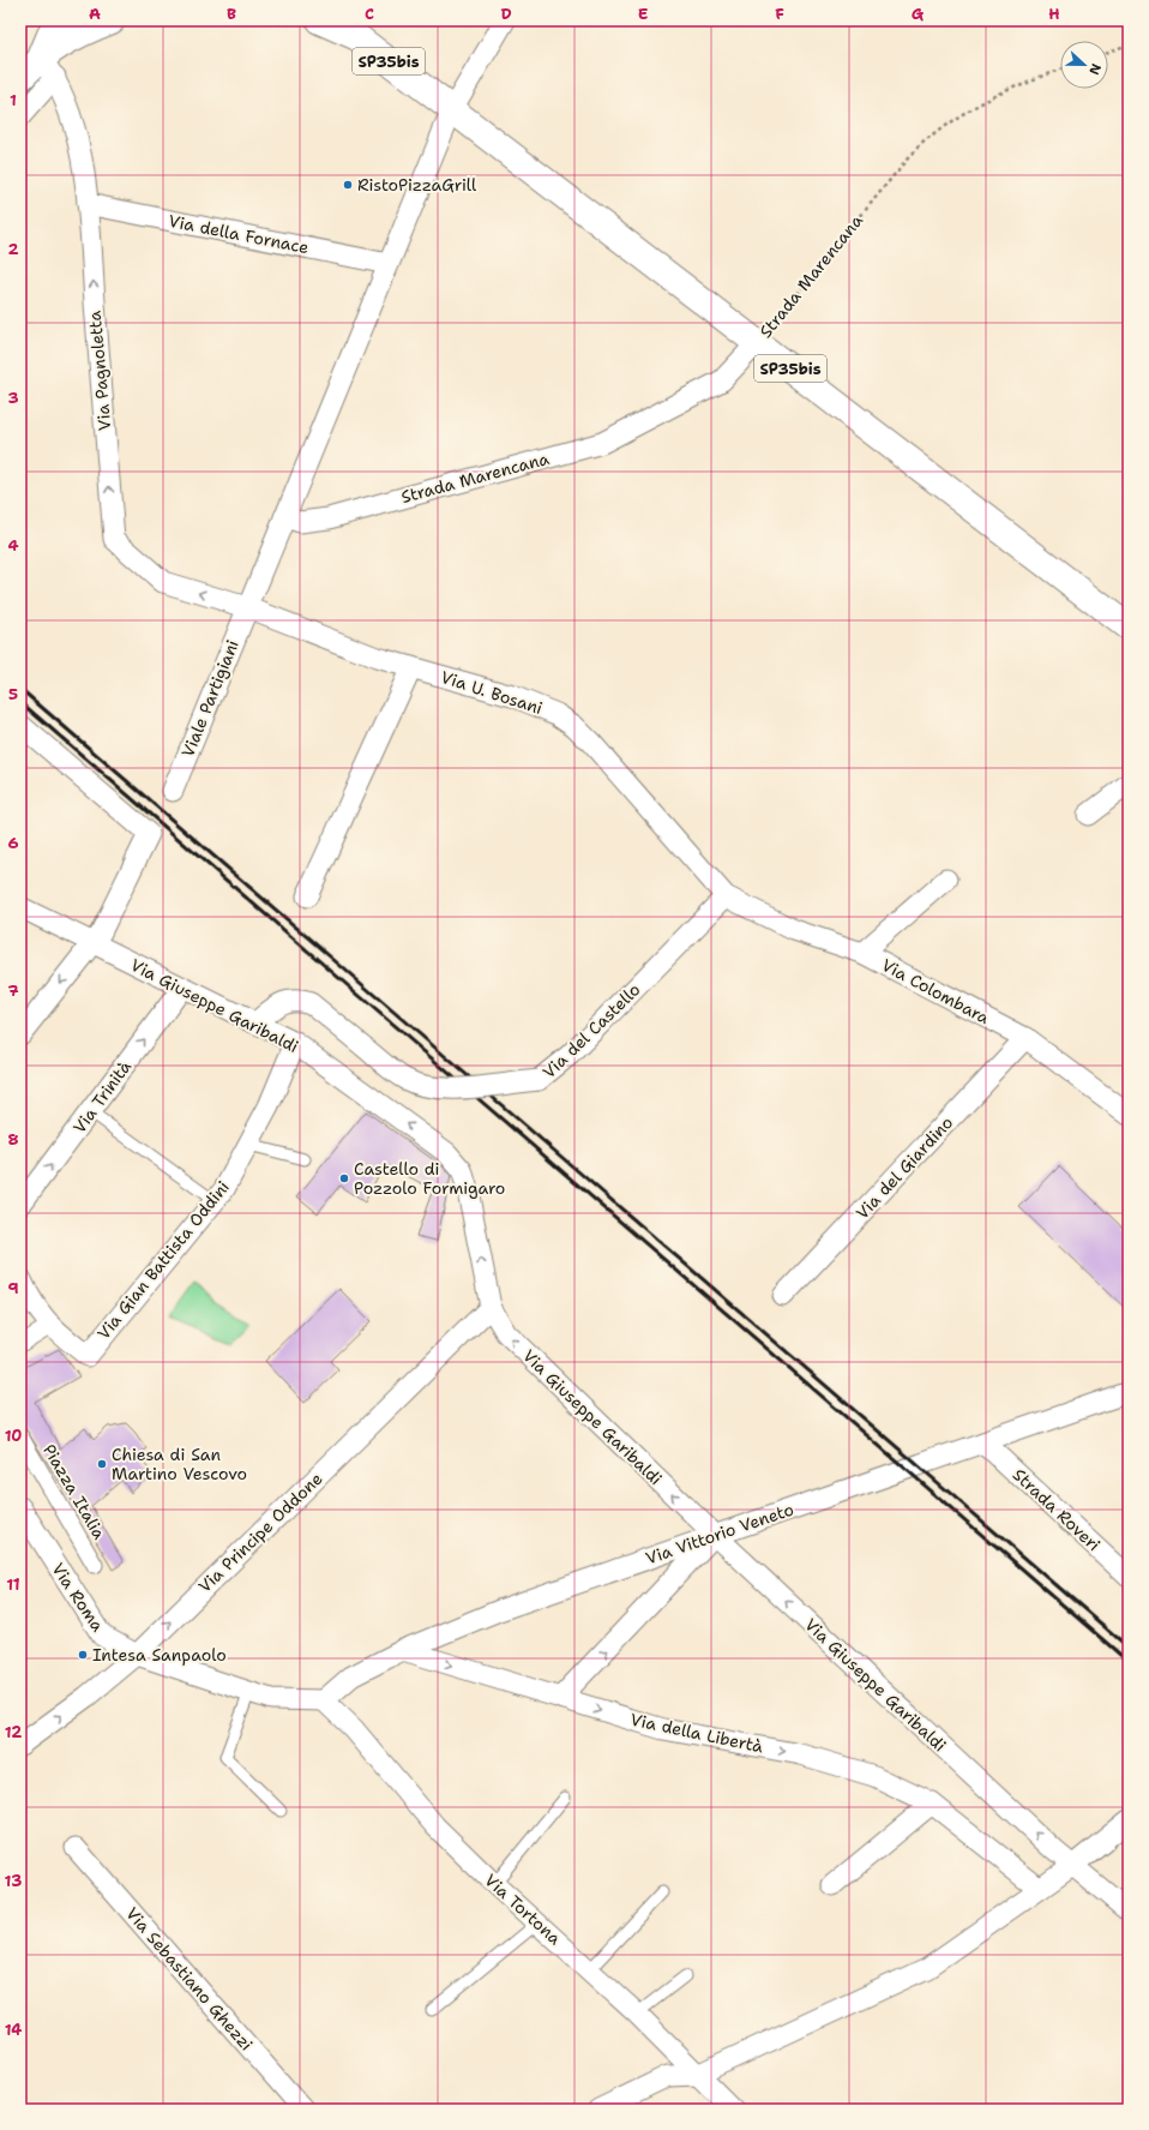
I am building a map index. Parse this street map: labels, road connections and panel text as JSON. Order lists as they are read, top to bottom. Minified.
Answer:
{"streets":{"main road":["SP35bis"],"street":["Via della Fornace","Strada Marencana","Via Pagnoletta","Via U. Bosani","Viale Partigiani","Via Colombara","Via Giuseppe Garibaldi","Via del Castello","Via Trinità","Via del Giardino","Via Gian Battista Oddini","Piazza Italia","Strada Roveri","Via Principe Oddone","Via Vittorio Veneto","Via Roma","Via della Libertà","Via Tortona","Via Sebastiano Ghezzi"]},"crossings":[["SP35bis","Strada Marencana"],["SP35bis","Viale Partigiani"],["Via della Fornace","Via Pagnoletta"],["Via della Fornace","Viale Partigiani"],["Strada Marencana","Viale Partigiani"],["Via Pagnoletta","Via U. Bosani"],["Via Pagnoletta","Viale Partigiani"],["Via U. Bosani","Viale Partigiani"],["Via U. Bosani","Via Colombara"],["Via U. Bosani","Via del Castello"],["Via Colombara","Via del Castello"],["Via Colombara","Via del Giardino"],["Via Giuseppe Garibaldi","Via del Castello"],["Via Giuseppe Garibaldi","Via Trinità"],["Via Giuseppe Garibaldi","Via Gian Battista Oddini"],["Via Giuseppe Garibaldi","Via Principe Oddone"],["Via Giuseppe Garibaldi","Via Vittorio Veneto"],["Strada Roveri","Via Vittorio Veneto"],["Via Principe Oddone","Via Roma"],["Via Vittorio Veneto","Via Roma"],["Via Vittorio Veneto","Via della Libertà"],["Via Vittorio Veneto","Via Tortona"],["Via Roma","Via Tortona"]],"one_way":["Via Pagnoletta","Via Giuseppe Garibaldi","Via Principe Oddone","Via della Libertà"],"places":["RistoPizzaGrill","Castello di Pozzolo Formigaro","Chiesa di San Martino Vescovo","Intesa Sanpaolo"],"north":"right","grid":{"columns":["A","B","C","D","E","F","G","H"],"rows":["1","2","3","4","5","6","7","8","9","10","11","12","13","14"]}}
